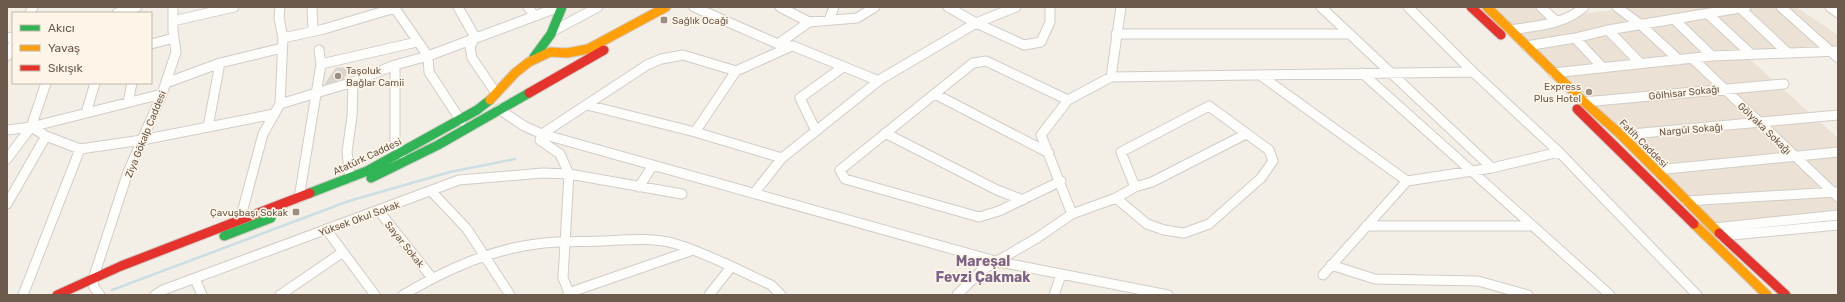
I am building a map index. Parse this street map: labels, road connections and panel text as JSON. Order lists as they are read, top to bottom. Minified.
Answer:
{"streets":{"main road":["Fatih Caddesi","Atatürk Caddesi"],"street":["Gölhisar Sokağı","Gölyaka Sokağı","Nargül Sokağı","Ziya Gökalp Caddesi","Yüksek Okul Sokak","Sayar Sokak"]},"crossings":[["Gölhisar Sokağı","Gölyaka Sokağı"],["Gölhisar Sokağı","Fatih Caddesi"],["Gölyaka Sokağı","Nargül Sokağı"],["Nargül Sokağı","Fatih Caddesi"],["Ziya Gökalp Caddesi","Atatürk Caddesi"],["Yüksek Okul Sokak","Sayar Sokak"]],"districts":["Mareşal Fevzi Çakmak"],"places":{"transit":["Sağlık Ocaği","Çavuşbaşı Sokak"],"other":["Taşoluk Bağlar Camii","Express Plus Hotel"]},"legend":["Akıcı","Yavaş","Sıkışık"]}
